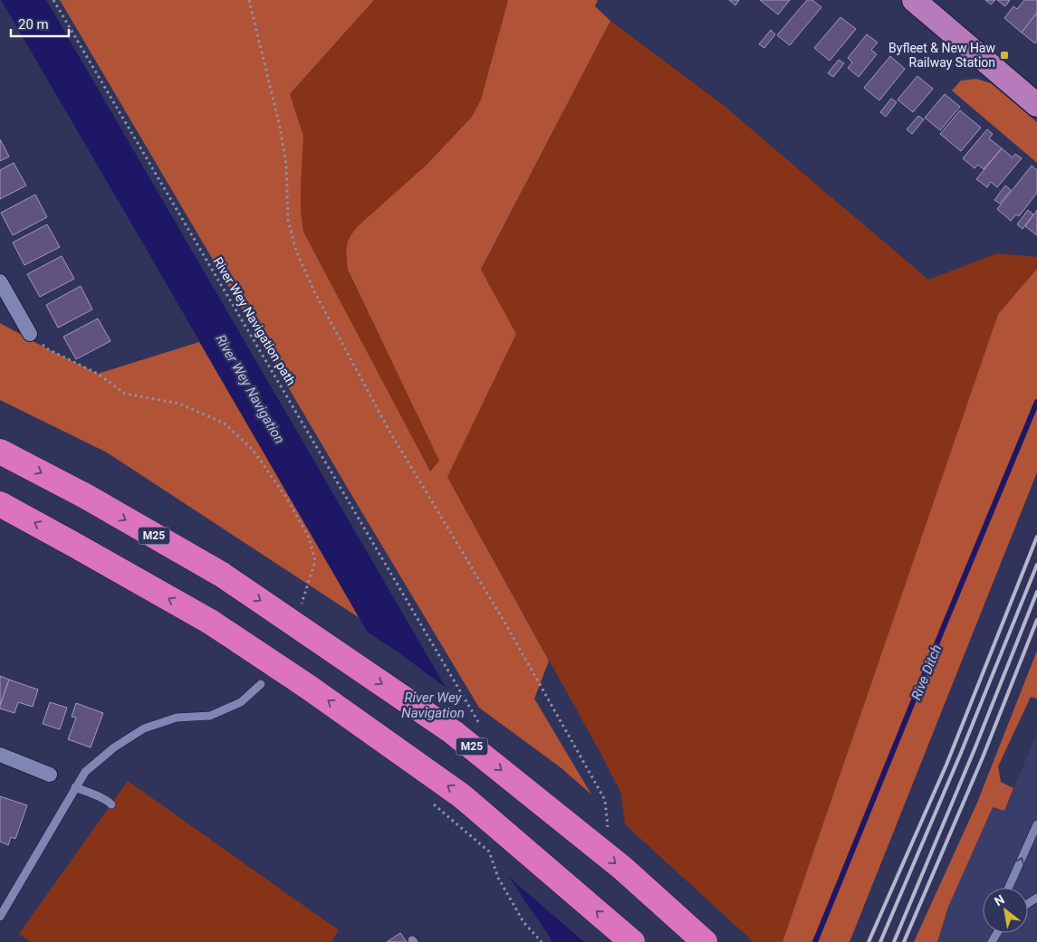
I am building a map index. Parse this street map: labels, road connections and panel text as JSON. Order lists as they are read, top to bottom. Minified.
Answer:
{"streets":{"highway":["M25"],"path":["River Wey Navigation path"]},"water":["River Wey Navigation","Rive Ditch"],"places":{"transit":["Byfleet & New Haw Railway Station"]},"scale_bar":"20 m","north":"top left"}
